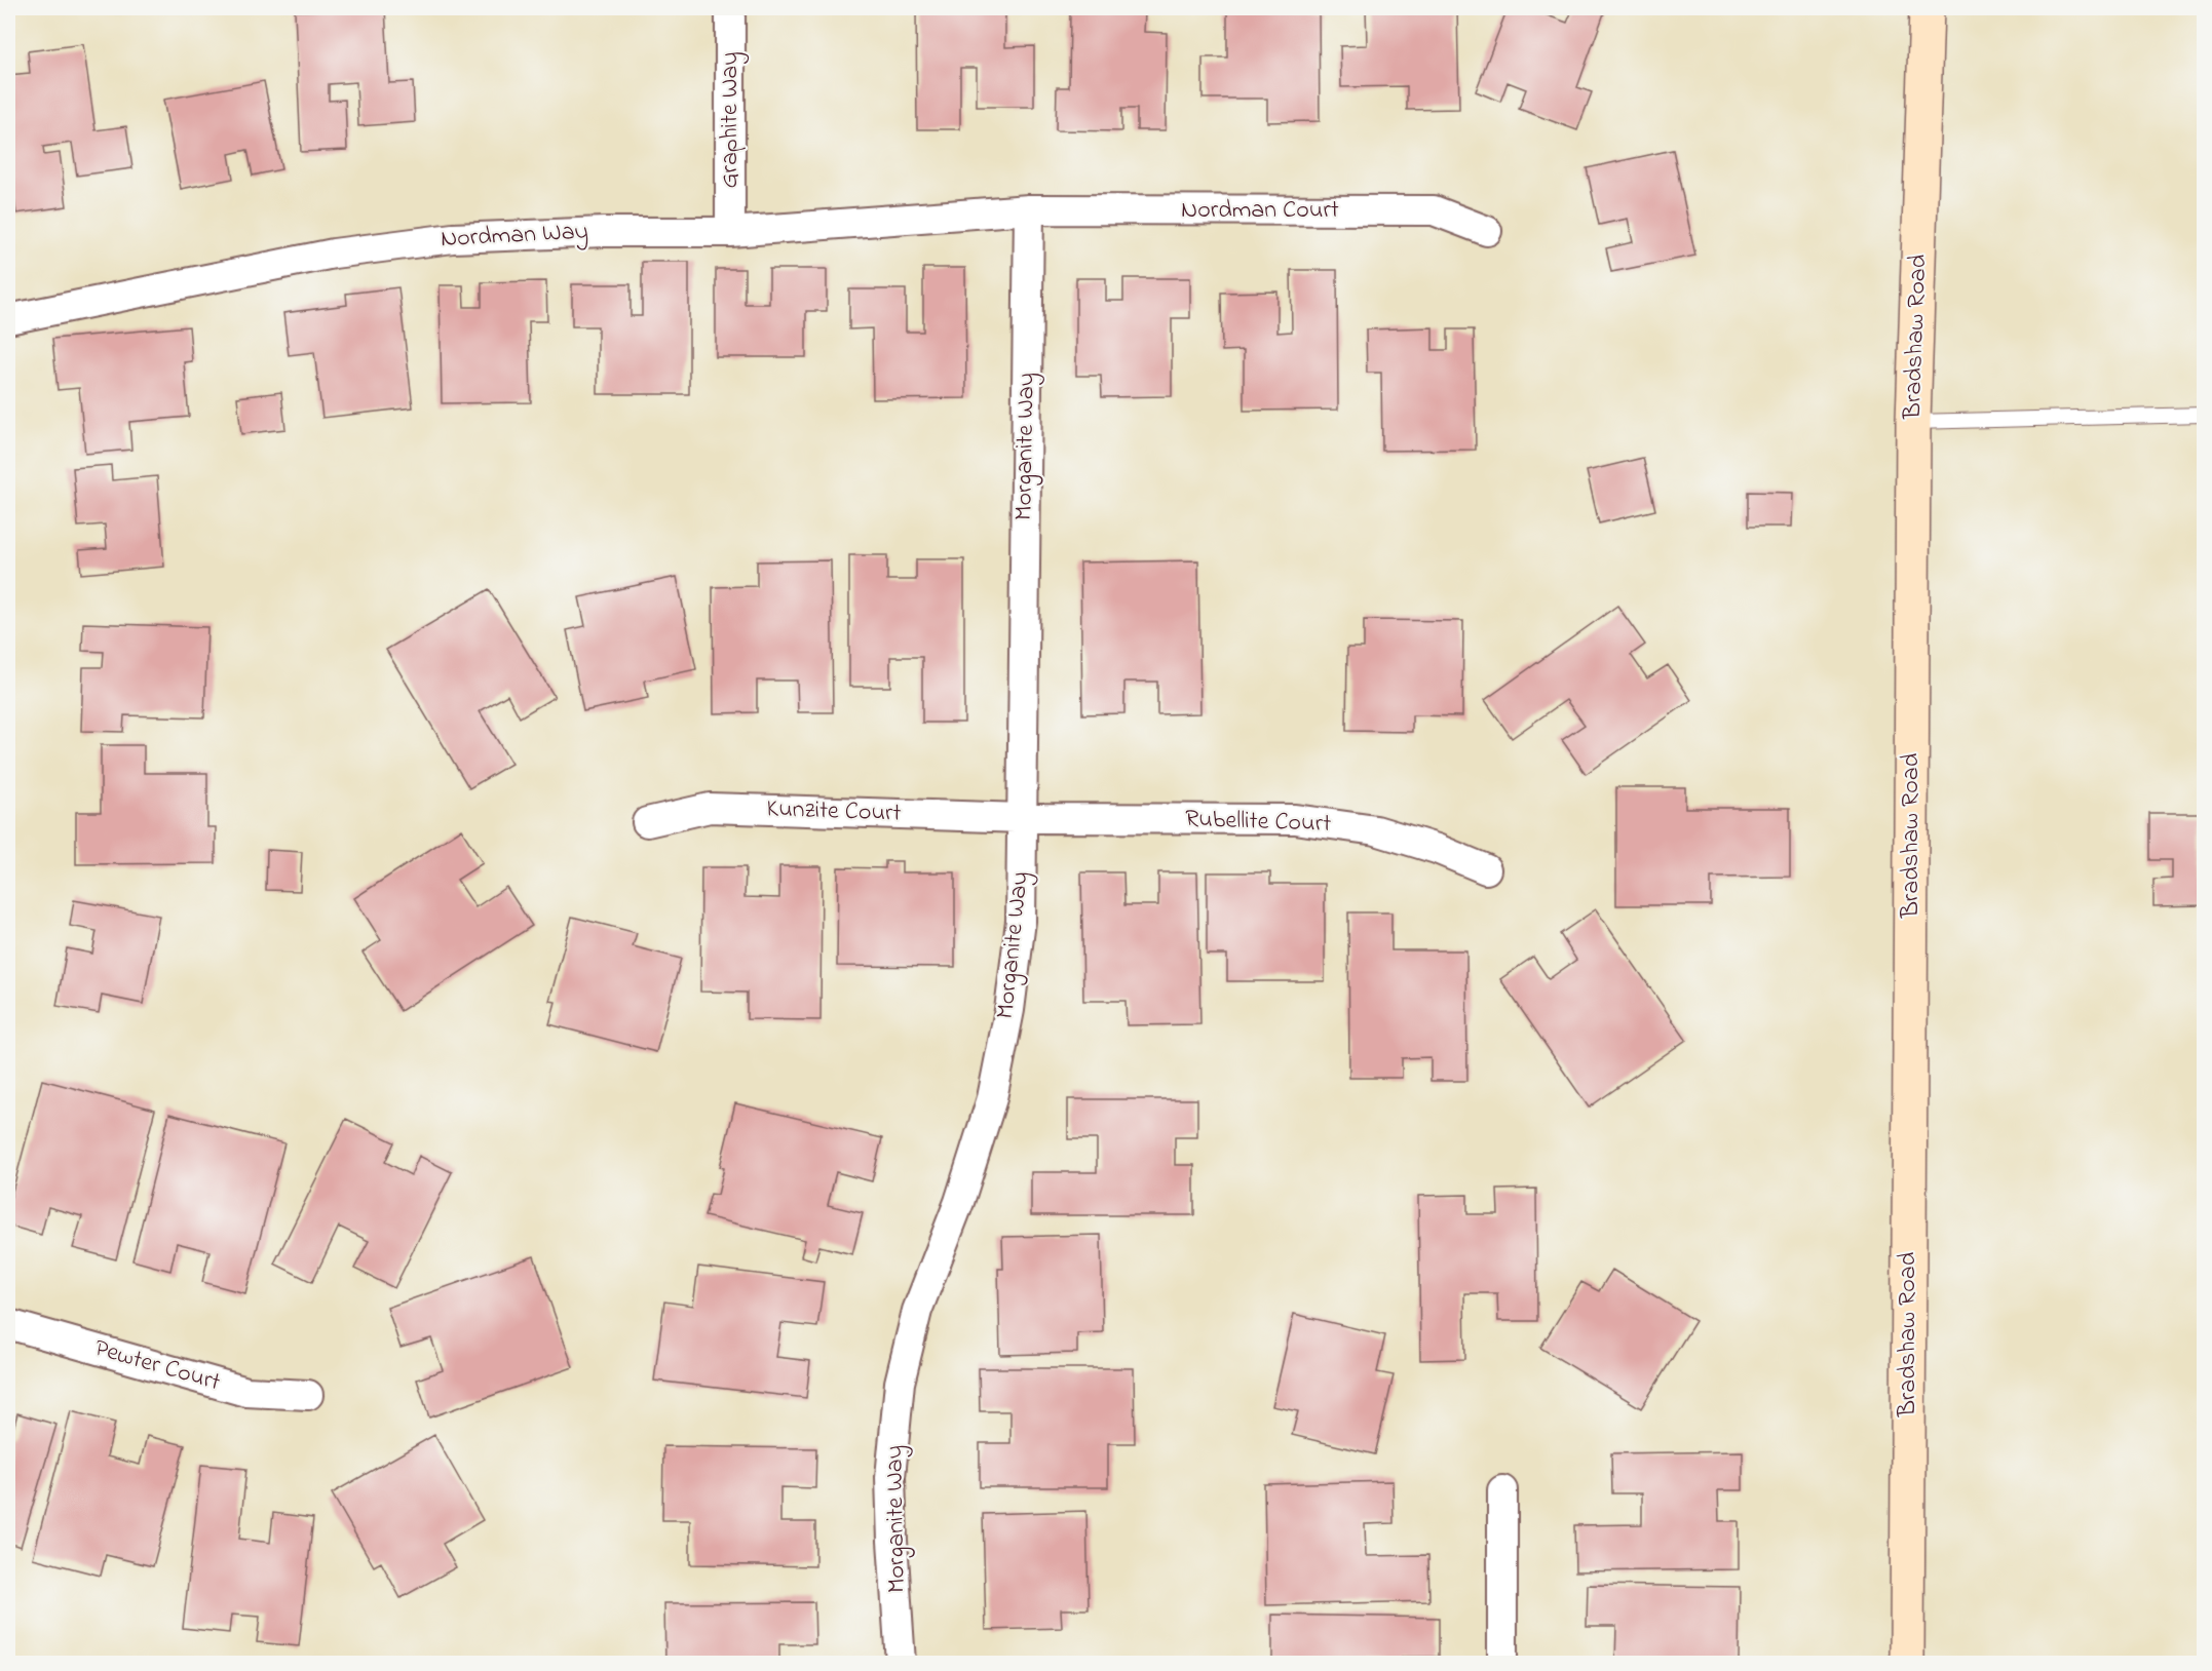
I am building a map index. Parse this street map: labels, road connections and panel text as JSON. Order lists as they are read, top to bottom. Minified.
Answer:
{"streets":{"main road":["Bradshaw Road"],"street":["Graphite Way","Nordman Court","Nordman Way","Morganite Way","Kunzite Court","Rubellite Court","Pewter Court"]},"crossings":[["Graphite Way","Nordman Way"],["Nordman Court","Nordman Way"],["Nordman Court","Morganite Way"],["Nordman Way","Morganite Way"],["Morganite Way","Kunzite Court"],["Morganite Way","Rubellite Court"],["Kunzite Court","Rubellite Court"]]}
